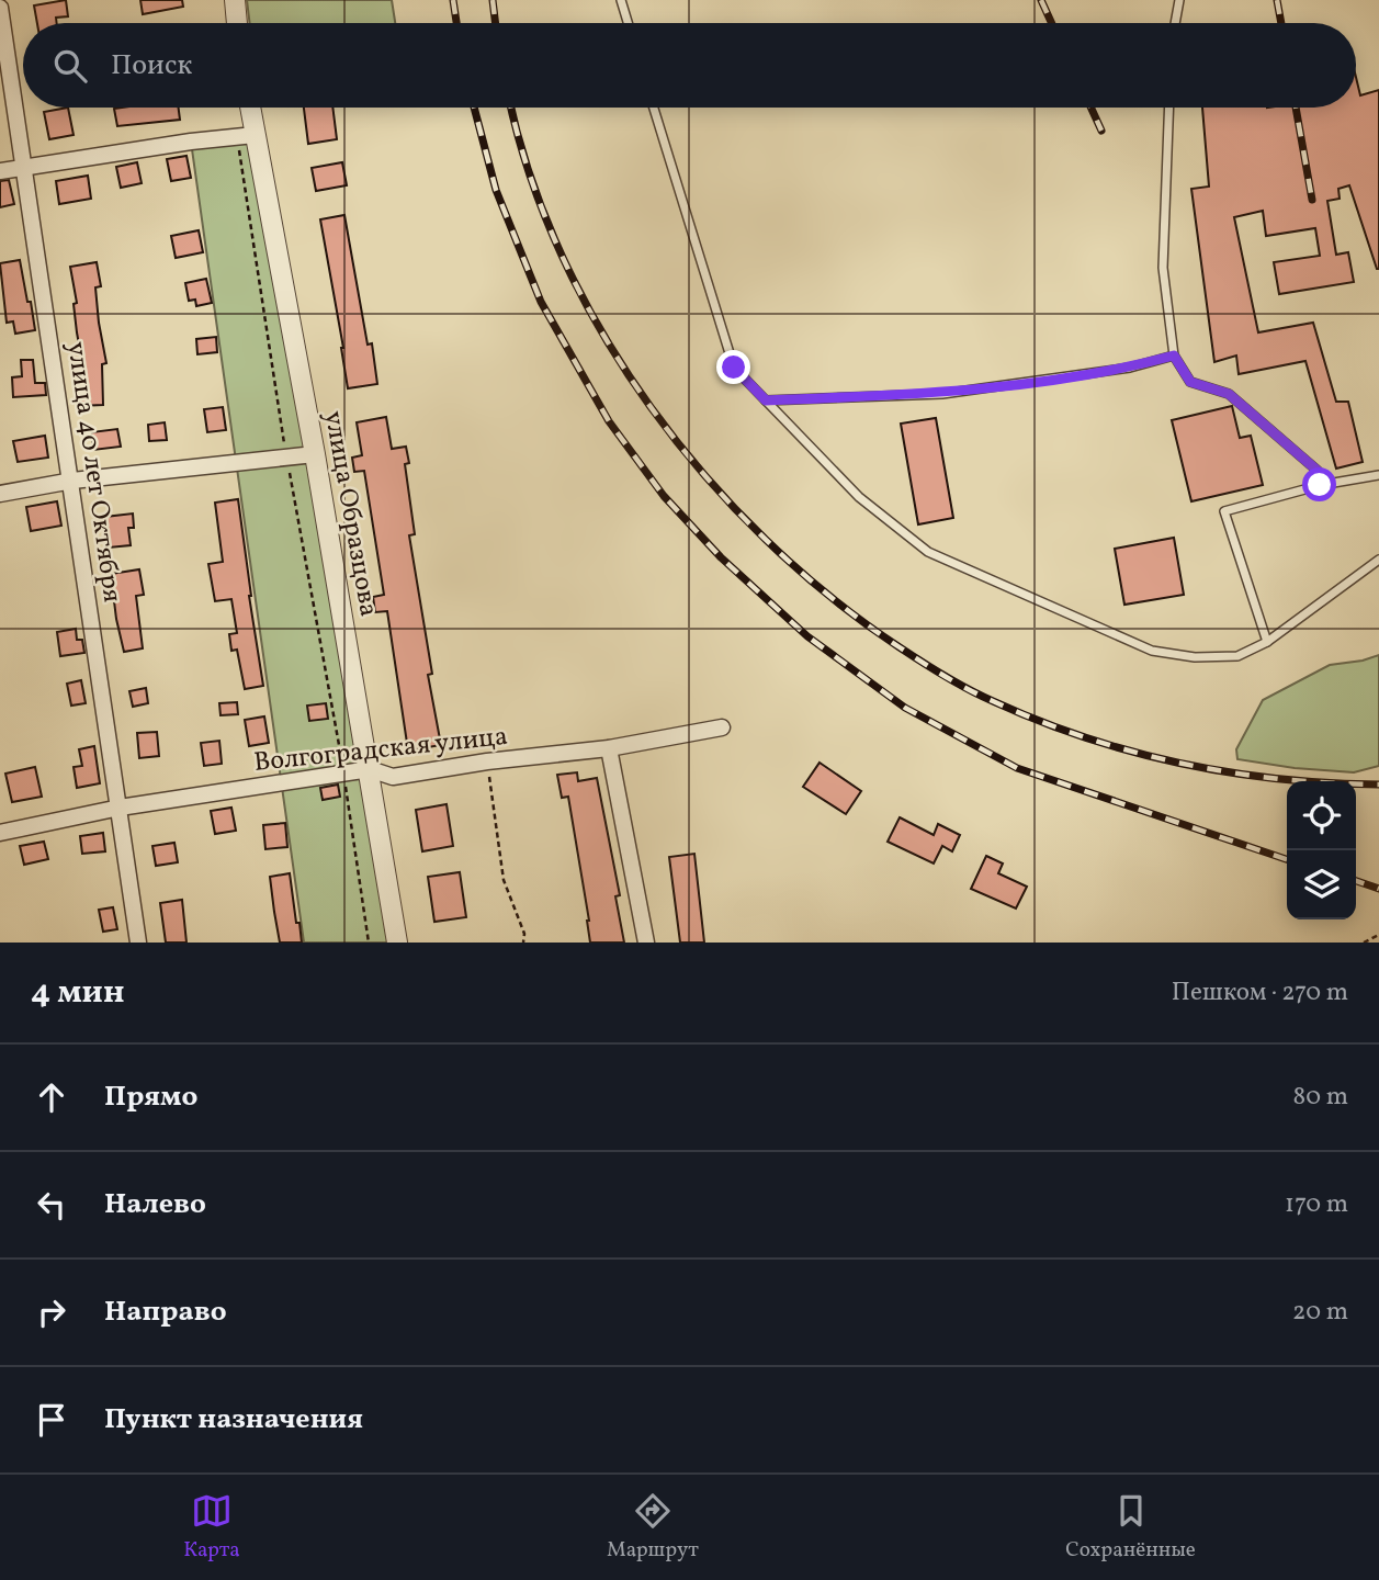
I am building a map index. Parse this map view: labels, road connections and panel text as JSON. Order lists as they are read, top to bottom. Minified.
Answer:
{"streets":{"street":["улица 40 лет Октября","улица Образцова","Волгоградская улица"]},"crossings":[["улица 40 лет Октября","Волгоградская улица"],["улица Образцова","Волгоградская улица"]],"page":{"search":"Поиск","heading":["4 мин","Пешком · 270 m"],"list":[["Прямо","80 m"],["Налево","170 m"],["Направо","20 m"],"Пункт назначения"],"nav":["Карта","Маршрут","Сохранённые"]}}
